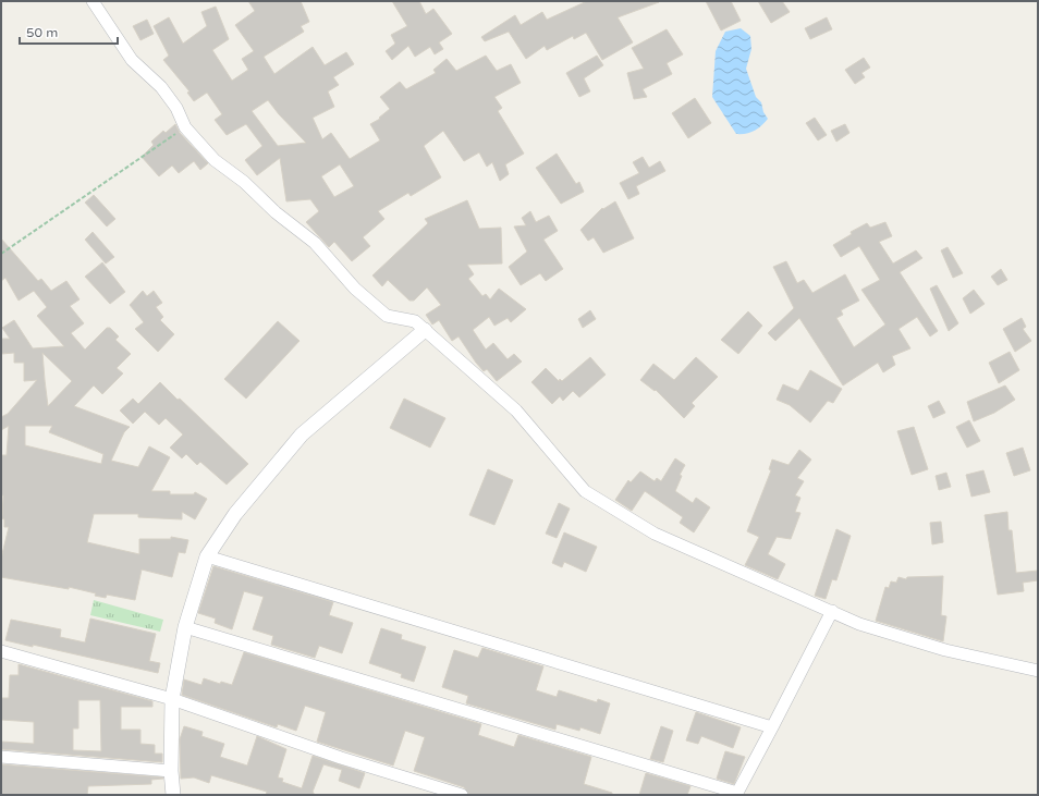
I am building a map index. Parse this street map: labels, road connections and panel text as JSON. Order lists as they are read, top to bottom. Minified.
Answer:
{"scale_bar":"50 m"}
